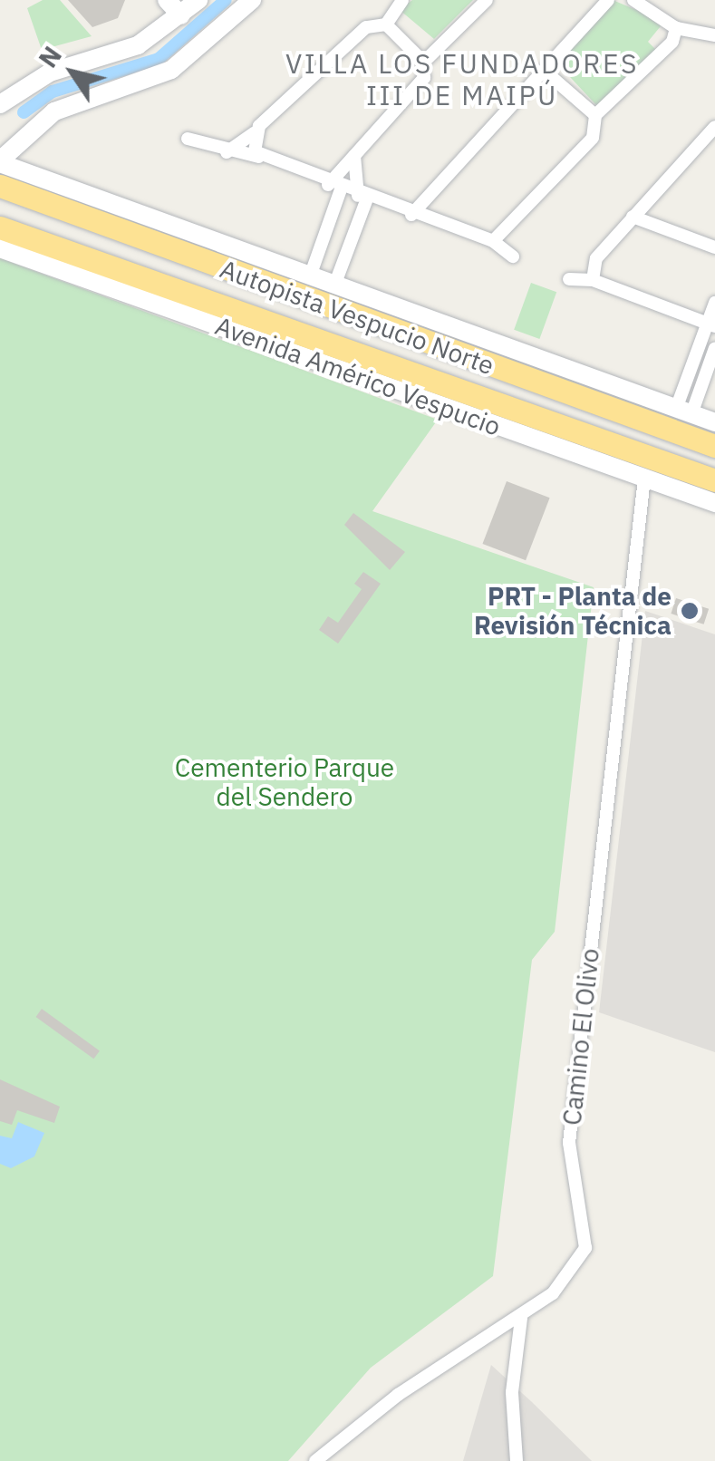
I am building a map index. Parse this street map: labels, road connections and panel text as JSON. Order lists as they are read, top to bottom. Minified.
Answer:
{"streets":{"highway":["Autopista Vespucio Norte"],"main road":["Avenida Américo Vespucio"],"street":["Camino El Olivo"]},"crossings":[["Avenida Américo Vespucio","Camino El Olivo"]],"districts":["VILLA LOS FUNDADORES III DE MAIPÚ"],"parks":["Cementerio Parque del Sendero"],"places":["PRT - Planta de Revisión Técnica"],"north":"top left"}
